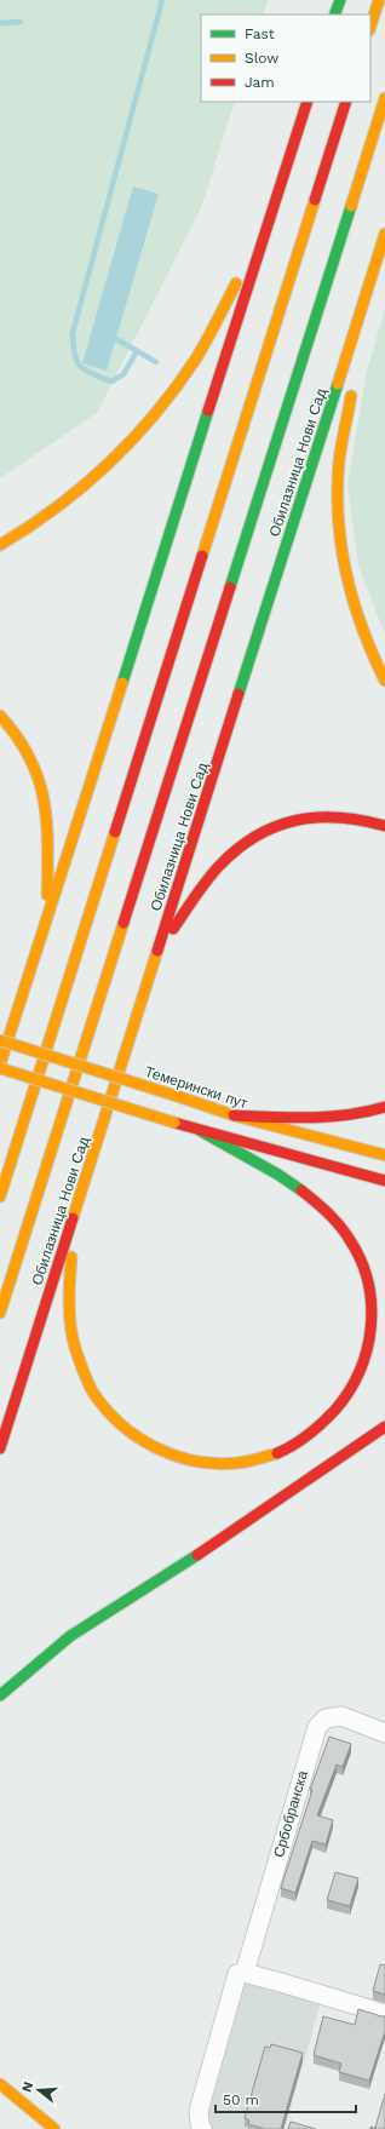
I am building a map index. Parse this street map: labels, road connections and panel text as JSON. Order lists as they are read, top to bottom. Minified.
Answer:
{"streets":{"main road":["Обилазница Нови Сад","Темерински пут"],"street":["Србобранска"]},"legend":["Fast","Slow","Jam"],"scale_bar":"50 m","north":"left"}
